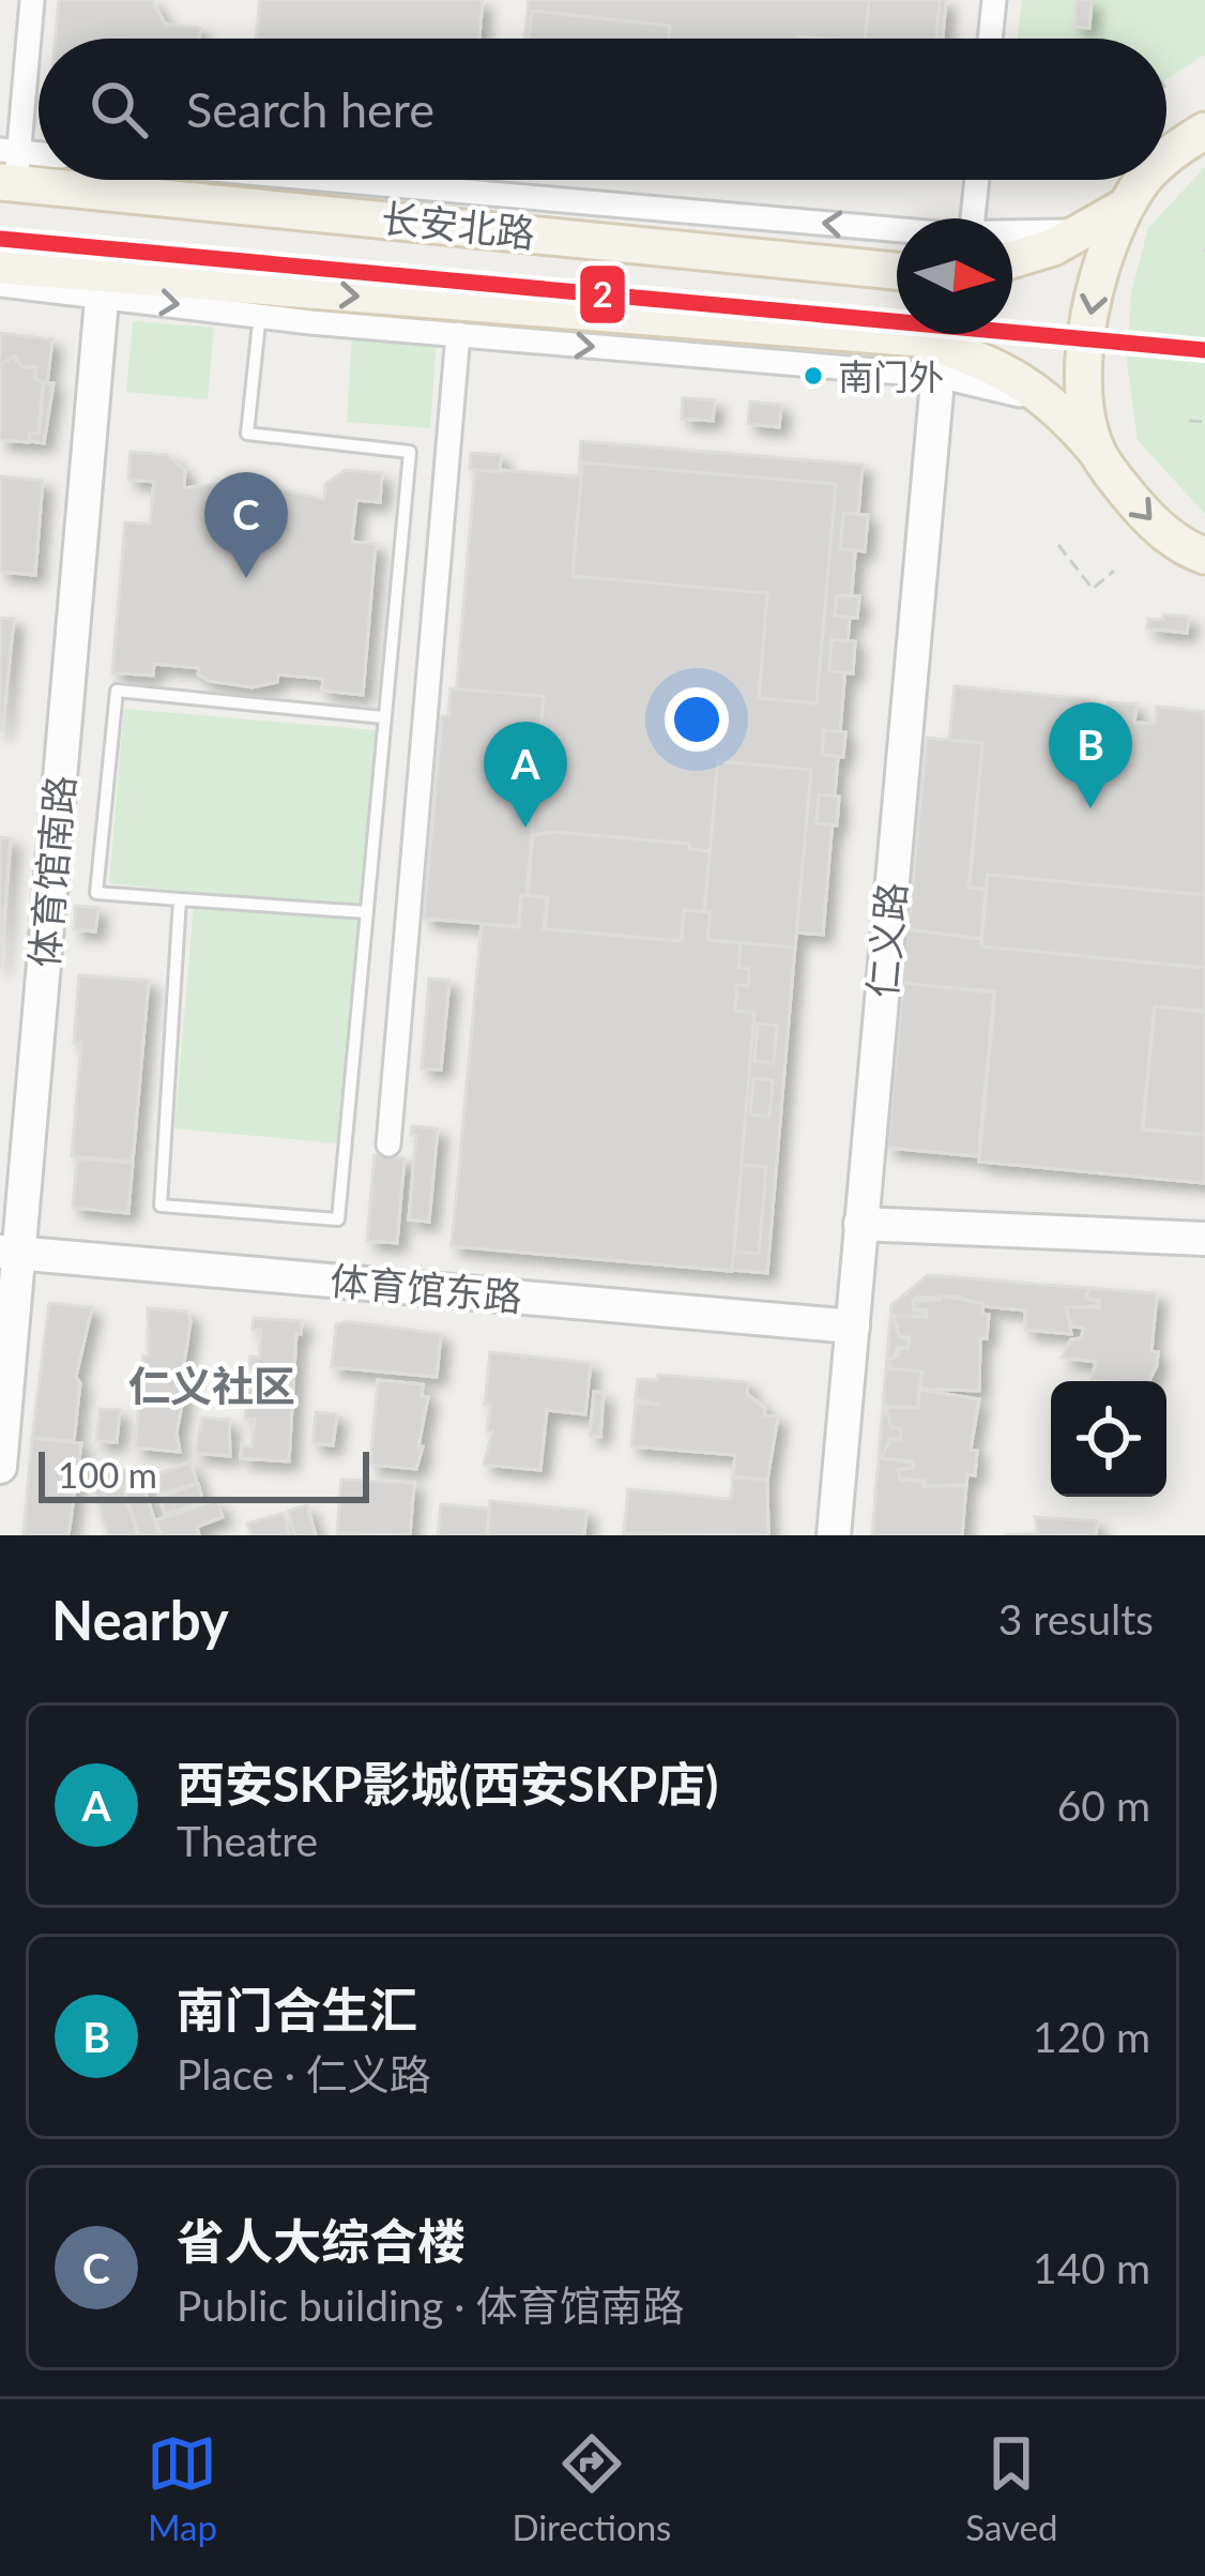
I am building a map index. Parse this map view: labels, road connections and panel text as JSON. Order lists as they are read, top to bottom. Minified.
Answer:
{"streets":{"main road":["长安北路"],"street":["体育馆南路","仁义路","体育馆东路"]},"crossings":[["长安北路","体育馆南路"],["长安北路","仁义路"],["体育馆南路","体育馆东路"],["仁义路","体育馆东路"]],"districts":["仁义社区"],"places":["南门外"],"lines":["transit line 2"],"scale_bar":"100 m","north":"right","page":{"search":"Search here","pins":["C","B","A"],"scale":"100 m","heading":["Nearby","3 results"],"list":[{"mark":"A","name":"西安SKP影城(西安SKP店)","note":"Theatre","value":"60 m"},{"mark":"B","name":"南门合生汇","note":"Place · 仁义路","value":"120 m"},{"mark":"C","name":"省人大综合楼","note":"Public building · 体育馆南路","value":"140 m"}],"nav":["Map","Directions","Saved"]}}
